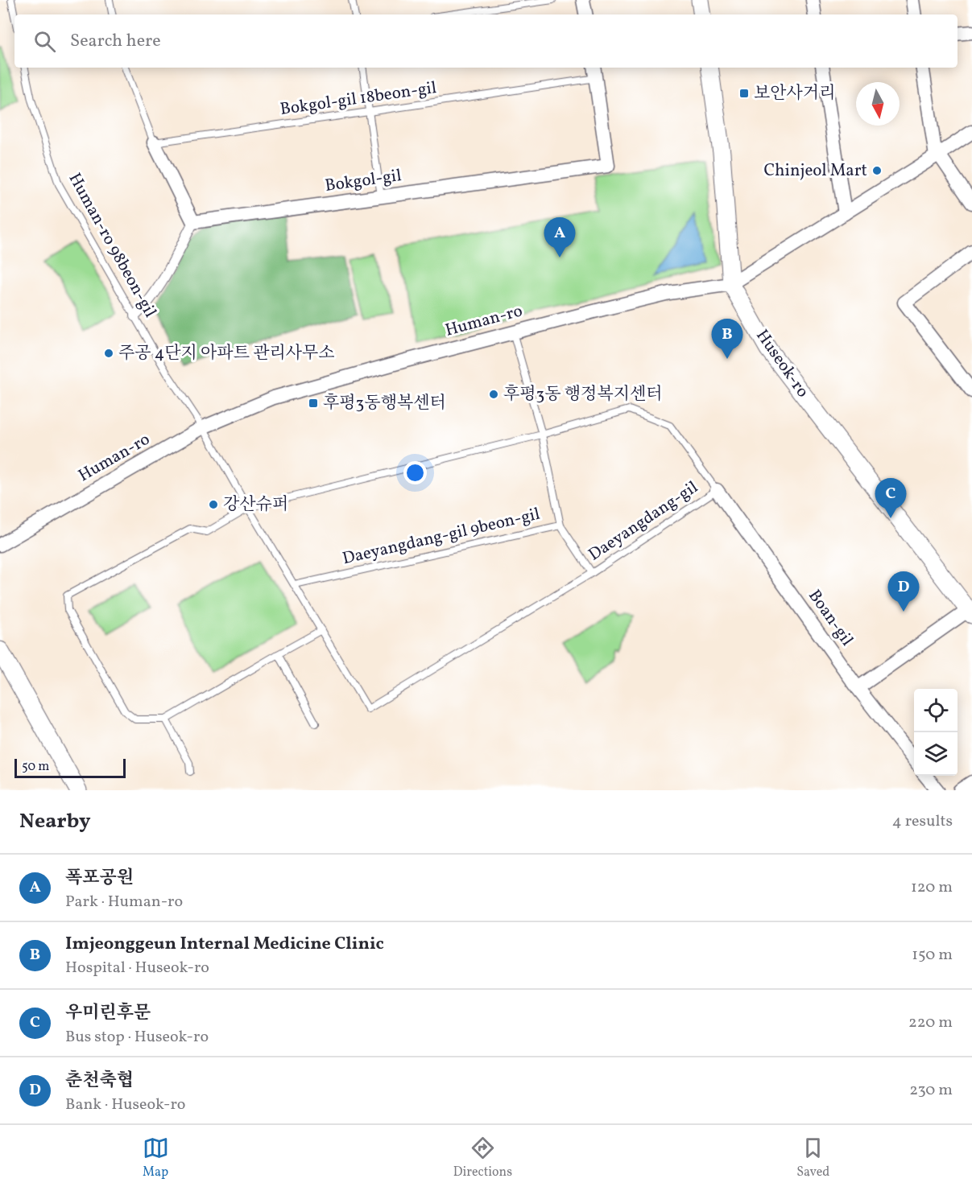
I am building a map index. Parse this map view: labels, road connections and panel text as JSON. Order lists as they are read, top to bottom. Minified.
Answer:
{"streets":{"street":["Bokgol-gil","Human-ro","Huseok-ro","Boan-gil"],"lane":["Bokgol-gil 18beon-gil","Human-ro 98beon-gil","Daeyangdang-gil","Daeyangdang-gil 9beon-gil"]},"crossings":[["Bokgol-gil 18beon-gil","Bokgol-gil"],["Human-ro 98beon-gil","Human-ro"],["Human-ro 98beon-gil","Daeyangdang-gil"],["Human-ro","Huseok-ro"],["Human-ro","Daeyangdang-gil"],["Human-ro","Daeyangdang-gil 9beon-gil"],["Daeyangdang-gil","Daeyangdang-gil 9beon-gil"],["Daeyangdang-gil","Boan-gil"]],"places":{"transit":["보안사거리","후평3동행복센터"],"other":["Chinjeol Mart","주공 4단지 아파트 관리사무소","후평3동 행정복지센터","강산슈퍼"]},"scale_bar":"50 m","north":"bottom","page":{"search":"Search here","pins":["A","B","C","D"],"scale":"50 m","heading":["Nearby","4 results"],"list":[{"mark":"A","name":"폭포공원","note":"Park · Human-ro","value":"120 m"},{"mark":"B","name":"Imjeonggeun Internal Medicine Clinic","note":"Hospital · Huseok-ro","value":"150 m"},{"mark":"C","name":"우미린후문","note":"Bus stop · Huseok-ro","value":"220 m"},{"mark":"D","name":"춘천축협","note":"Bank · Huseok-ro","value":"230 m"}],"nav":["Map","Directions","Saved"]}}
